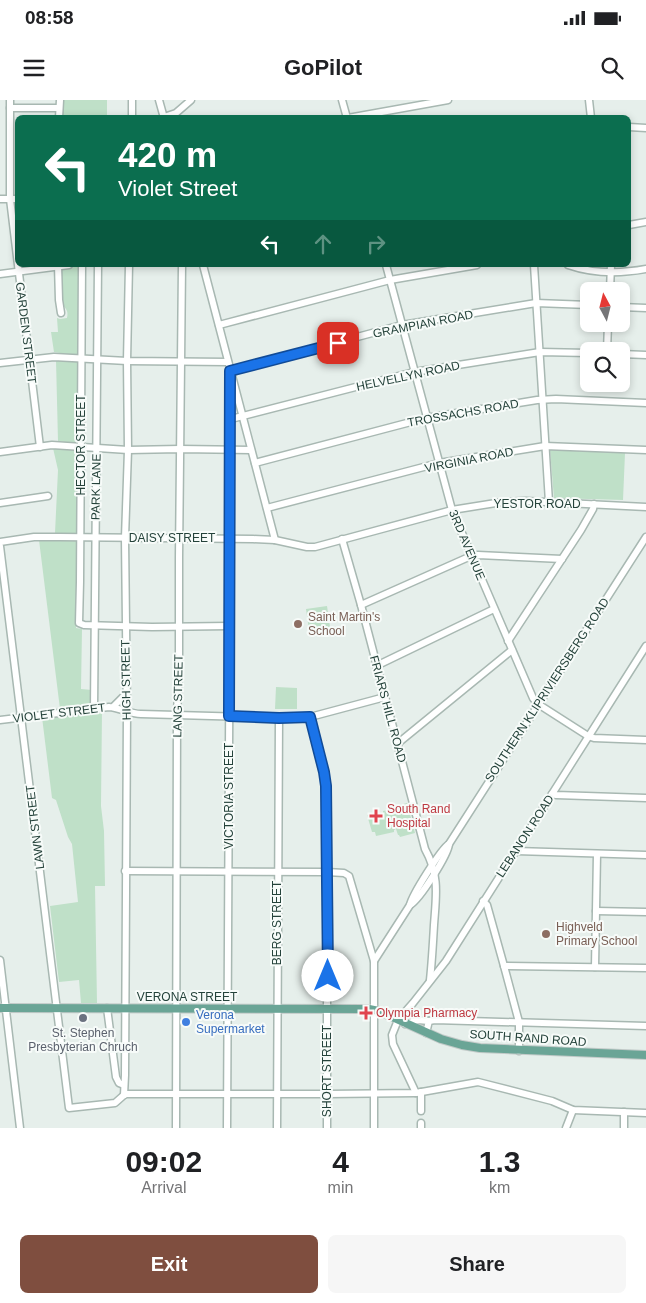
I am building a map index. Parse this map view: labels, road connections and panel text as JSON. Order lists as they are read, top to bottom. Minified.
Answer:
{"streets":{"main road":["VERONA STREET","SOUTH RAND ROAD"],"street":["GRAMPIAN ROAD","GARDEN STREET","HELVELLYN ROAD","TROSSACHS ROAD","HECTOR STREET","VIRGINIA ROAD","PARK LANE","YESTOR ROAD","DAISY STREET","3RD AVENUE","HIGH STREET","SOUTHERN KLIPRIVIERSBERG ROAD","LANG STREET","FRIARS HILL ROAD","VIOLET STREET","VICTORIA STREET","LAWN STREET","LEBANON ROAD","BERG STREET","SHORT STREET"]},"crossings":[["GRAMPIAN ROAD","3RD AVENUE"],["GRAMPIAN ROAD","VICTORIA STREET"],["HELVELLYN ROAD","3RD AVENUE"],["HELVELLYN ROAD","VICTORIA STREET"],["TROSSACHS ROAD","3RD AVENUE"],["HECTOR STREET","PARK LANE"],["HECTOR STREET","DAISY STREET"],["VIRGINIA ROAD","3RD AVENUE"],["PARK LANE","DAISY STREET"],["PARK LANE","VIOLET STREET"],["YESTOR ROAD","DAISY STREET"],["YESTOR ROAD","3RD AVENUE"],["YESTOR ROAD","FRIARS HILL ROAD"],["DAISY STREET","HIGH STREET"],["DAISY STREET","LANG STREET"],["DAISY STREET","FRIARS HILL ROAD"],["DAISY STREET","VICTORIA STREET"],["3RD AVENUE","SOUTHERN KLIPRIVIERSBERG ROAD"],["3RD AVENUE","LEBANON ROAD"],["HIGH STREET","VIOLET STREET"],["HIGH STREET","LAWN STREET"],["HIGH STREET","VERONA STREET"],["SOUTHERN KLIPRIVIERSBERG ROAD","FRIARS HILL ROAD"],["LANG STREET","VIOLET STREET"],["LANG STREET","VERONA STREET"],["FRIARS HILL ROAD","VIOLET STREET"],["FRIARS HILL ROAD","LEBANON ROAD"],["VIOLET STREET","VICTORIA STREET"],["VIOLET STREET","LAWN STREET"],["VIOLET STREET","BERG STREET"],["VIOLET STREET","SHORT STREET"],["VICTORIA STREET","VERONA STREET"],["LAWN STREET","VERONA STREET"],["LEBANON ROAD","SOUTH RAND ROAD"],["BERG STREET","VERONA STREET"],["VERONA STREET","SOUTH RAND ROAD"],["VERONA STREET","SHORT STREET"]],"places":{"other":["Saint Martin's School","Highveld Primary School","St. Stephen Presbyterian Chruch","Verona Supermarket"],"health":["South Rand Hospital","Olympia Pharmacy"]},"north":"top","page":{"status":"08:58","header":"GoPilot","turn":["420 m","Violet Street"],"eta":["09:02","Arrival","4","min","1.3","km"],"buttons":["Exit","Share"]}}
